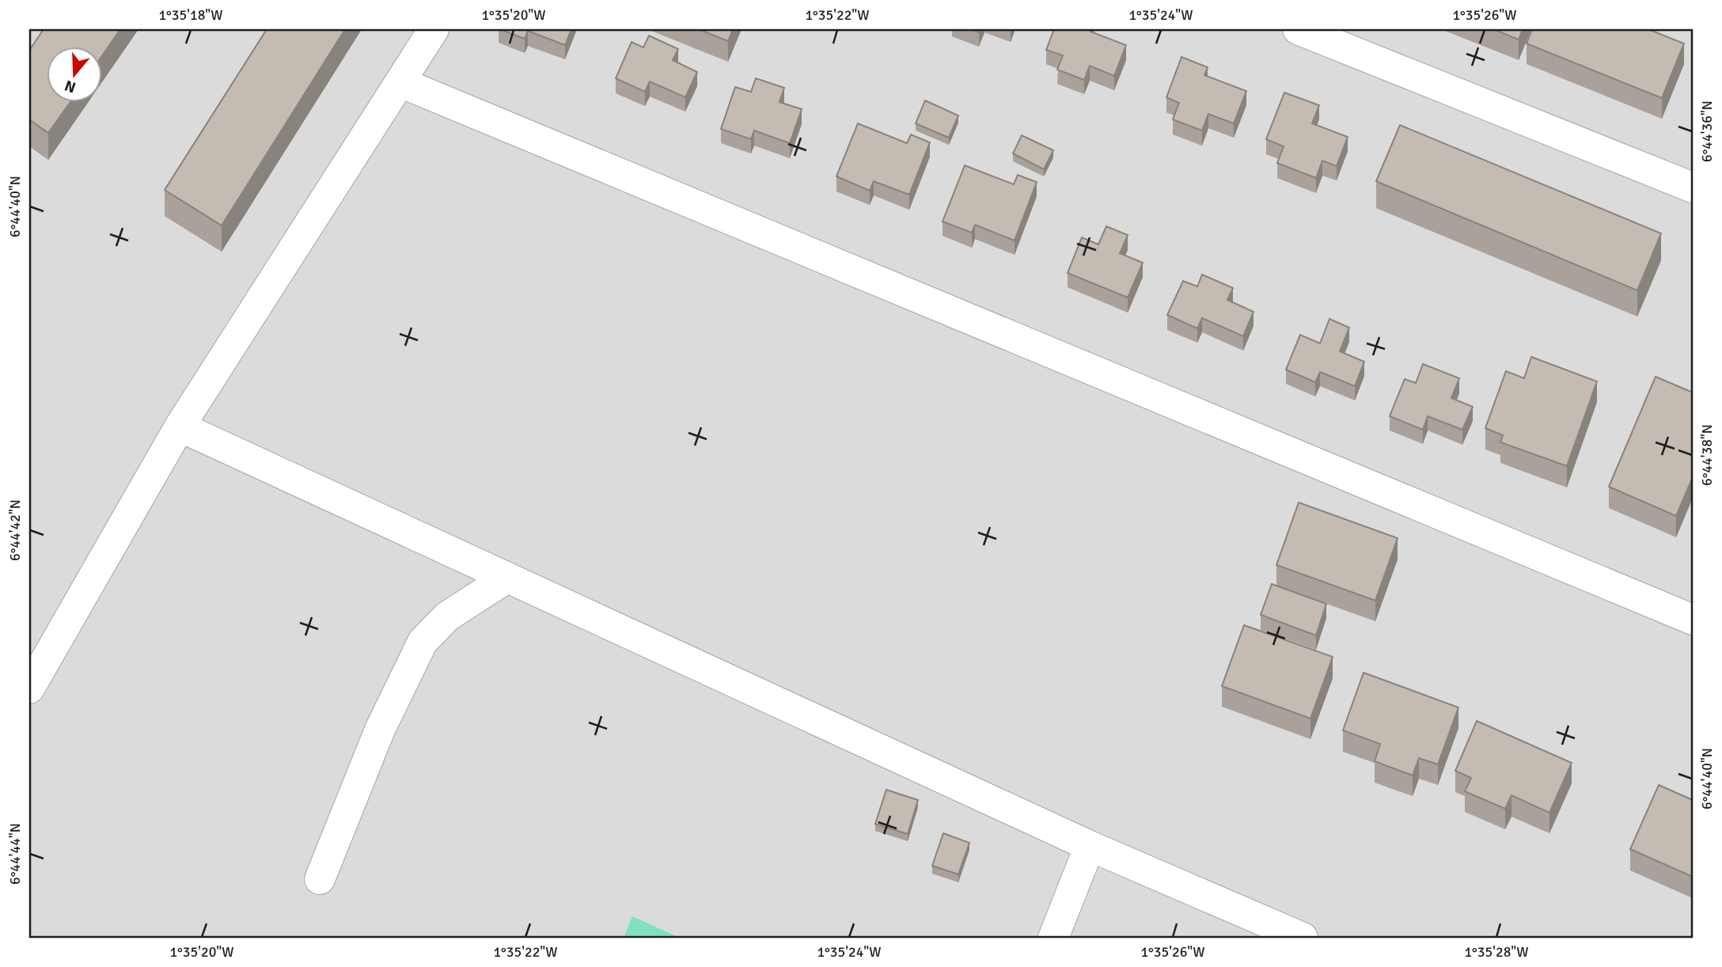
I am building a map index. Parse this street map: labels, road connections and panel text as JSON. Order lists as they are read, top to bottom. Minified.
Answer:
{"north":"bottom","coordinates":["1°35'18\"W","1°35'20\"W","1°35'22\"W","1°35'24\"W","1°35'26\"W","6°44'36\"N","6°44'40\"N","6°44'38\"N","6°44'42\"N","6°44'44\"N","1°35'28\"W"]}
